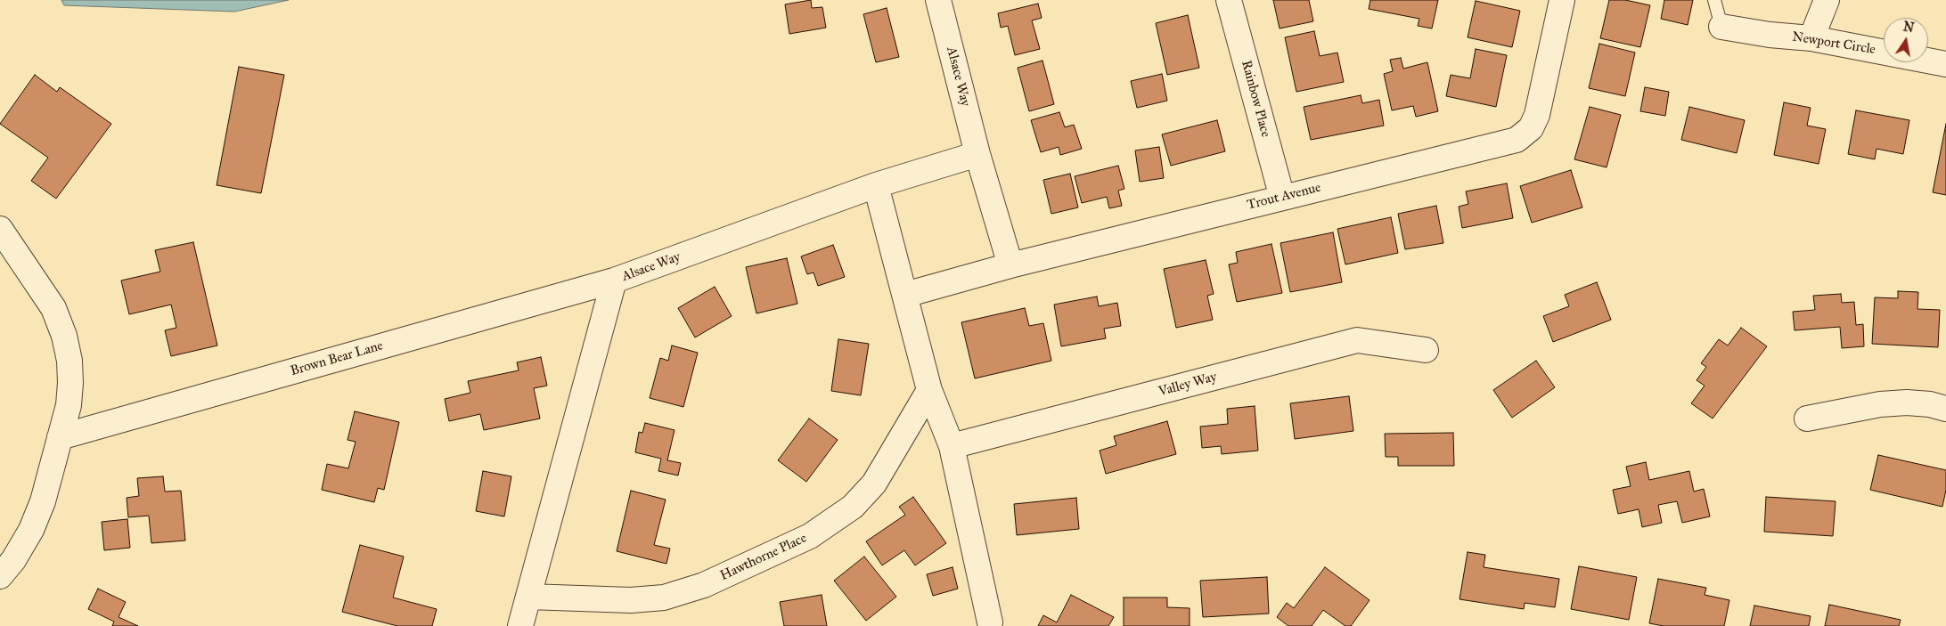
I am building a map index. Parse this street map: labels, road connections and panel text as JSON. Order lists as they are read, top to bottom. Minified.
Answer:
{"streets":{"street":["Newport Circle","Alsace Way","Rainbow Place","Trout Avenue","Brown Bear Lane","Valley Way","Hawthorne Place"]},"crossings":[["Alsace Way","Trout Avenue"],["Alsace Way","Brown Bear Lane"],["Alsace Way","Hawthorne Place"],["Rainbow Place","Trout Avenue"]],"north":"top"}
